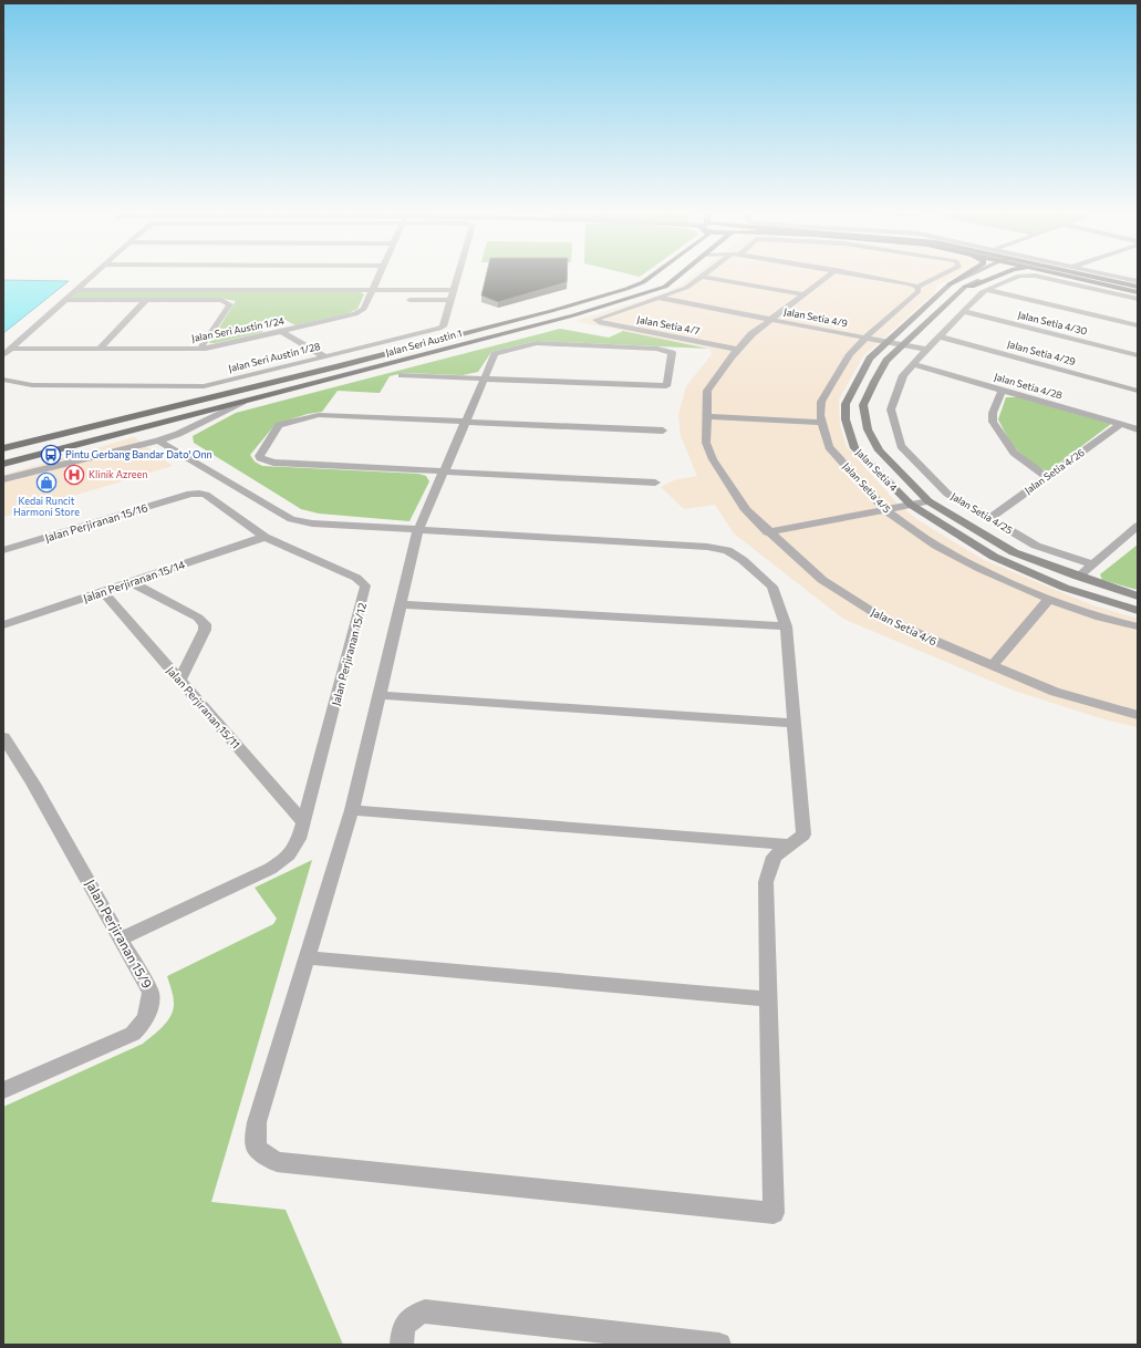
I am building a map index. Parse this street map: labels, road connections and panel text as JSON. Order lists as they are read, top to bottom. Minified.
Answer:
{"streets":{"main road":["Jalan Seri Austin 1"],"street":["Jalan Setia 4/9","Jalan Setia 4/30","Jalan Setia 4/7","Jalan Seri Austin 1/24","Jalan Setia 4/29","Jalan Seri Austin 1/28","Jalan Setia 4/28","Jalan Setia 4","Jalan Setia 4/26","Jalan Setia 4/5","Jalan Setia 4/25","Jalan Perjiranan 15/16","Jalan Perjiranan 15/14","Jalan Setia 4/6","Jalan Perjiranan 15/12","Jalan Perjiranan 15/11","Jalan Perjiranan 15/9"]},"crossings":[["Jalan Setia 4/9","Jalan Setia 4/7"],["Jalan Setia 4/9","Jalan Setia 4"],["Jalan Setia 4/9","Jalan Setia 4/5"],["Jalan Setia 4/9","Jalan Setia 4/25"],["Jalan Setia 4/30","Jalan Setia 4/25"],["Jalan Setia 4/29","Jalan Setia 4/25"],["Jalan Setia 4/28","Jalan Setia 4/26"],["Jalan Setia 4/28","Jalan Setia 4/25"],["Jalan Setia 4/26","Jalan Setia 4/25"],["Jalan Perjiranan 15/16","Jalan Perjiranan 15/12"],["Jalan Perjiranan 15/14","Jalan Perjiranan 15/12"],["Jalan Perjiranan 15/14","Jalan Perjiranan 15/11"],["Jalan Perjiranan 15/12","Jalan Perjiranan 15/11"]],"places":{"bus stop":["Pintu Gerbang Bandar Dato' Onn"],"hospital":["Klinik Azreen"],"shop":["Kedai Runcit Harmoni Store"]}}
